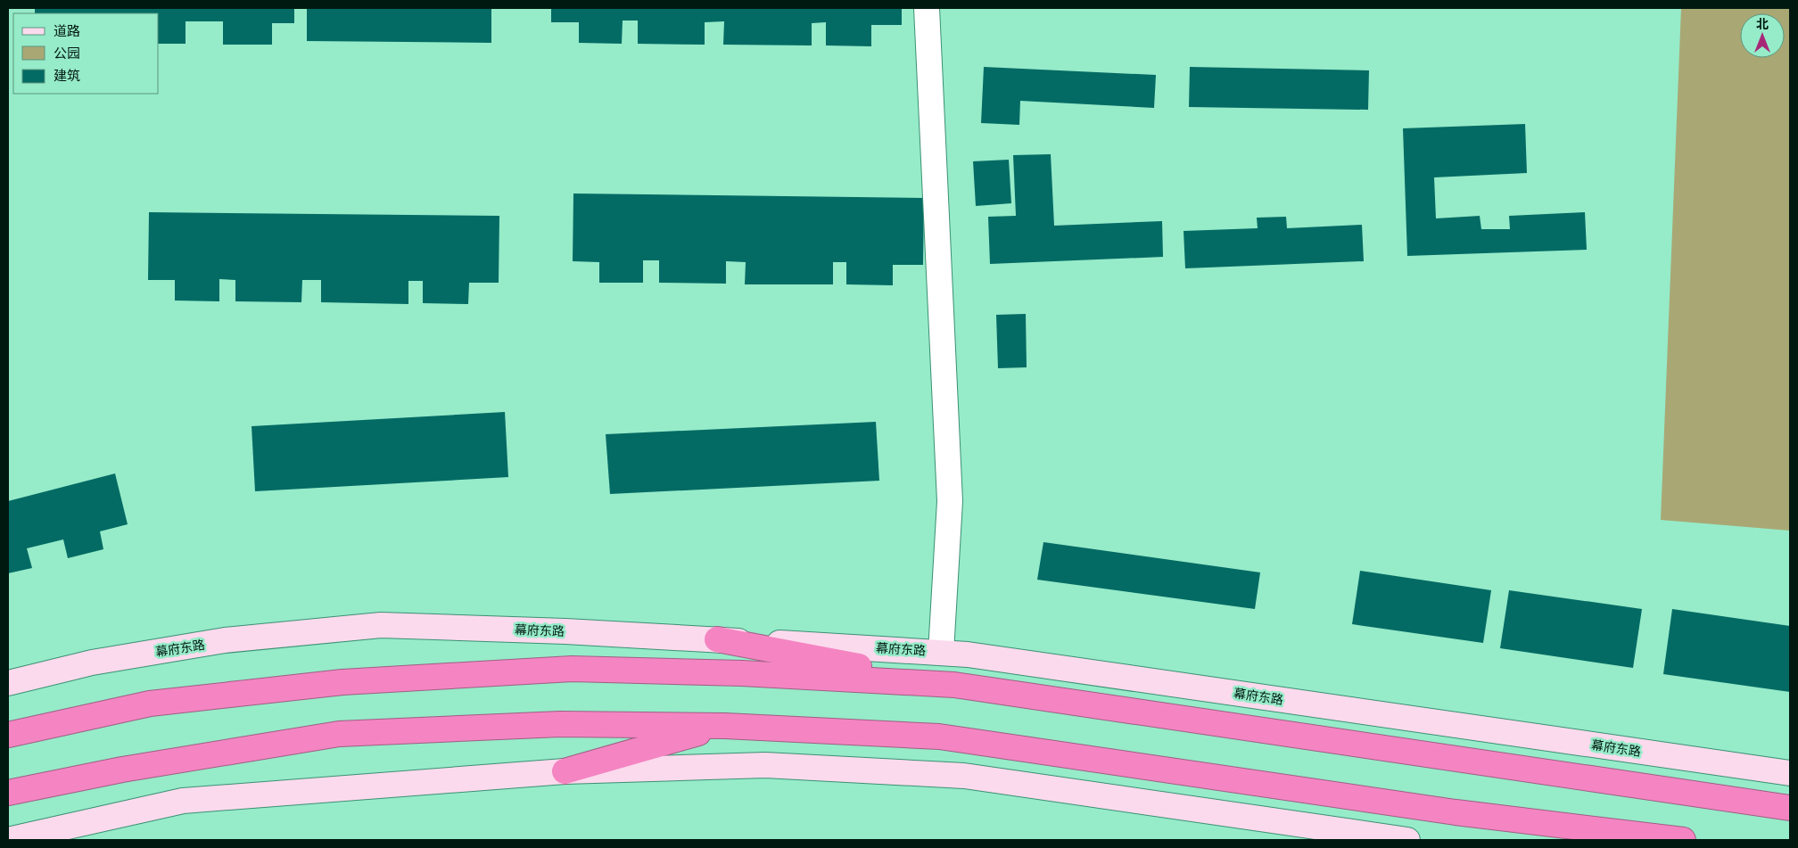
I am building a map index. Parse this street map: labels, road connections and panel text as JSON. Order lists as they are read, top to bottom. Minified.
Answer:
{"streets":{"main road":["幕府东路"]},"legend":["道路","公园","建筑"],"north":"top"}
